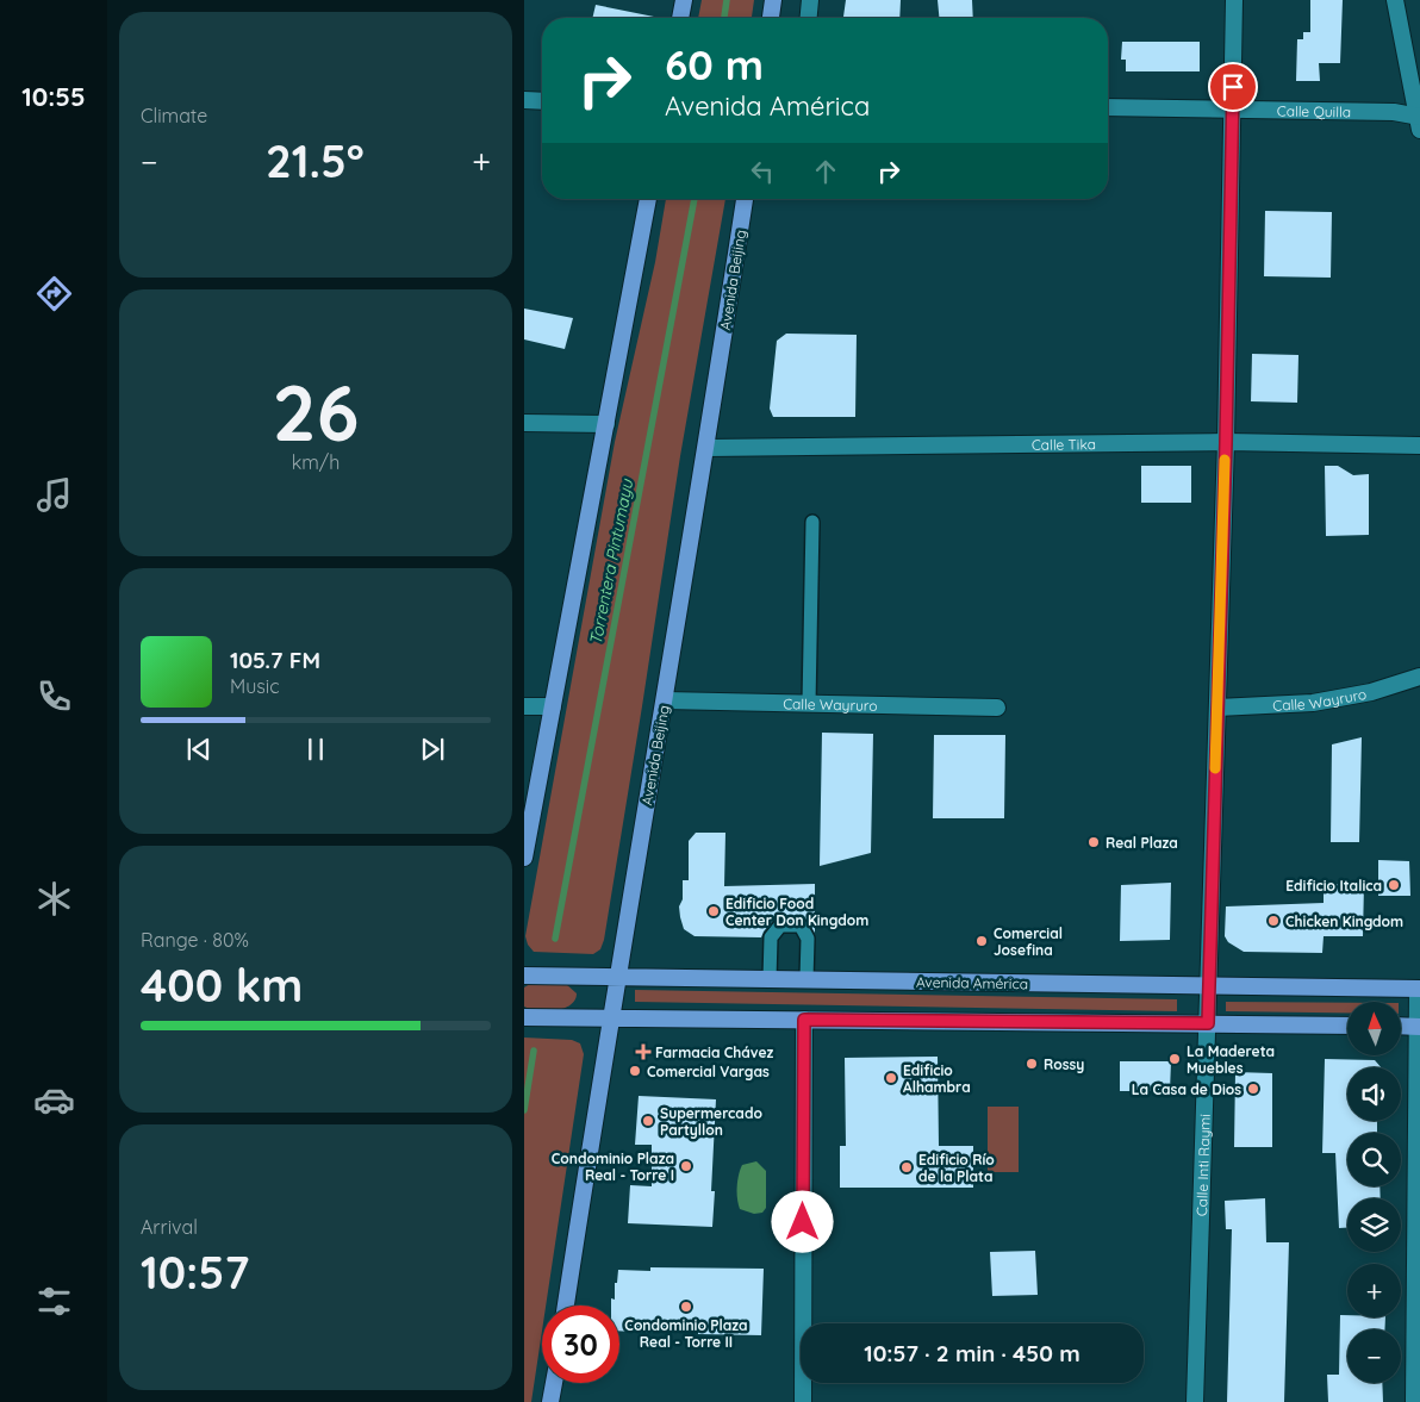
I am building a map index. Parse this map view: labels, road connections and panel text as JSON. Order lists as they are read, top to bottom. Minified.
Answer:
{"streets":{"main road":["Avenida Beijing","Avenida América"],"street":["Calle Quilla","Calle Tika","Calle Wayruro","Calle Inti Raymi"]},"crossings":[["Calle Quilla","Calle Inti Raymi"],["Avenida Beijing","Calle Tika"],["Avenida Beijing","Calle Wayruro"],["Avenida Beijing","Avenida América"],["Calle Tika","Calle Inti Raymi"],["Calle Wayruro","Calle Inti Raymi"],["Avenida América","Calle Inti Raymi"]],"water":["Torrentera Pintumayu"],"places":{"other":["Real Plaza","Edificio Italica","Edificio Food Center Don Kingdom","Chicken Kingdom","Comercial Josefina","La Madereta Muebles","Rossy","Comercial Vargas","Edificio Alhambra","La Casa de Dios","Supermercado Partyllon","Condominio Plaza Real - Torre I","Edificio Río de la Plata","Condominio Plaza Real - Torre II"],"health":["Farmacia Chávez"]},"north":"top","page":{"tabs":"10:55","tile":["Climate",["26","km/h"],["Range · 80%","400 km"],["Arrival","10:57"]],"turn":["60 m","Avenida América"],"heat":["−","21.5°","+"],"song":["105.7 FM","Music"],"map_buttons":["+","−"],"limit":"30","trip":"10:57 · 2 min · 450 m"}}
